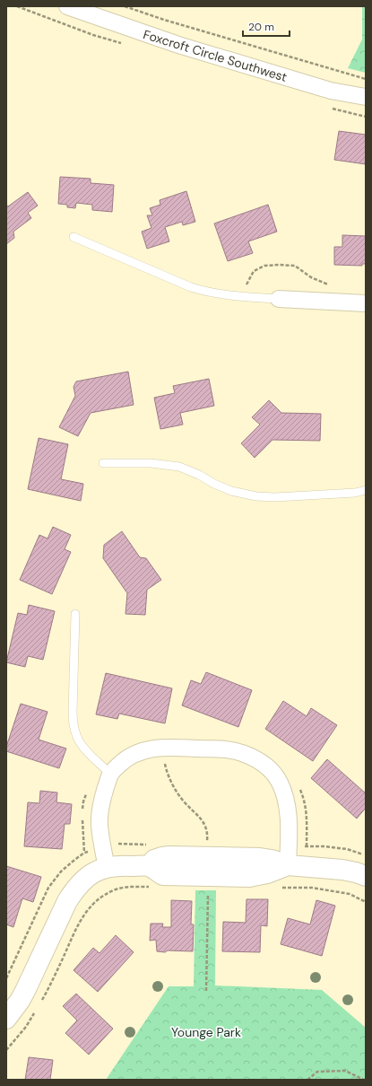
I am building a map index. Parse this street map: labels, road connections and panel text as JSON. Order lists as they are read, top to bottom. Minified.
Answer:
{"streets":{"street":["Foxcroft Circle Southwest"]},"parks":["Younge Park"],"scale_bar":"20 m"}
